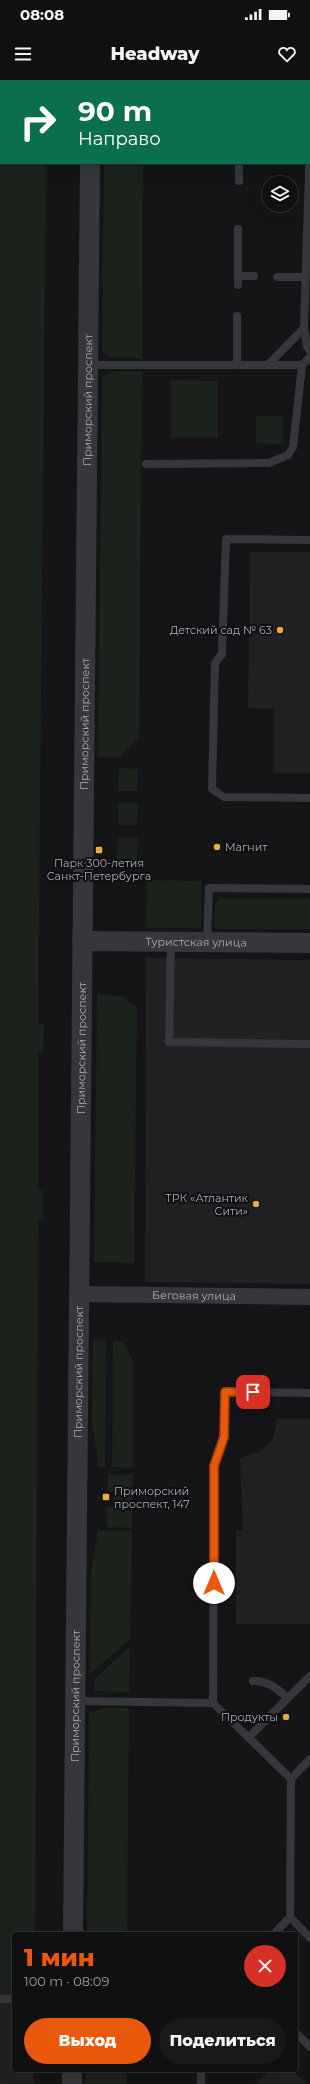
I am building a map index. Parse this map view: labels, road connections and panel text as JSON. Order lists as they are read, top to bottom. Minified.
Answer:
{"streets":{"street":["Приморский проспект","Туристская улица","Беговая улица"]},"crossings":[["Приморский проспект","Туристская улица"],["Приморский проспект","Беговая улица"]],"places":{"other":["Детский сад № 63","Магнит","ТРК «Атлантик Сити»","Продукты"],"transit":["Парк 300-летия Санкт-Петербурга","Приморский проспект, 147"]},"page":{"status":"08:08","header":"Headway","turn":["90 m","Направо"],"heading":["1 мин","100 m · 08:09"],"buttons":["Выход","Поделиться"]}}
